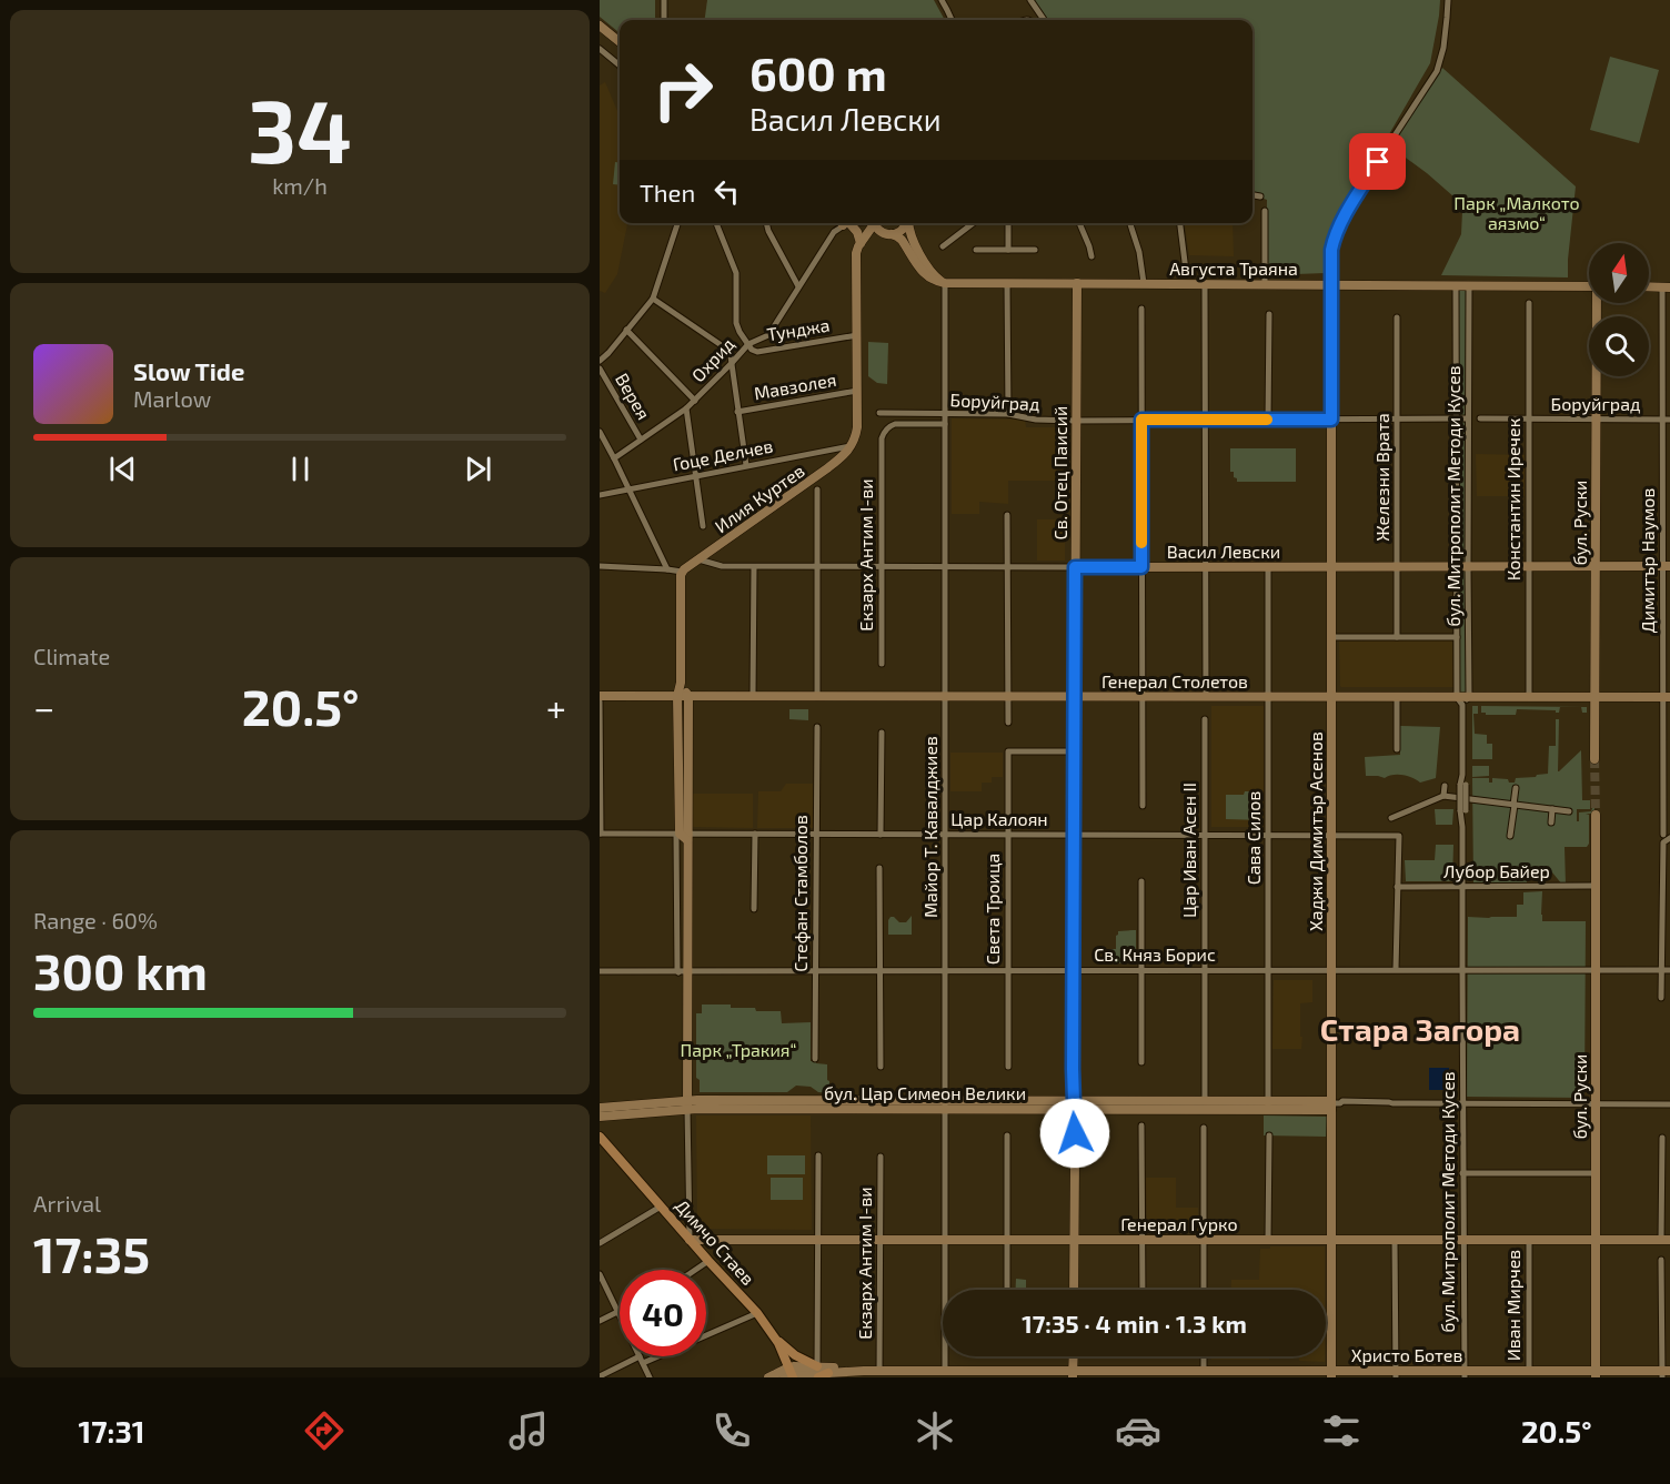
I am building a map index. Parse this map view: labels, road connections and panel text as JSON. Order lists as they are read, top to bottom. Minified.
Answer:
{"streets":{"main road":["Димчо Стаев"],"street":["Августа Траяна","Тунджа","Охрид","Мавзолея","Верея","Боруйград","Гоце Делчев","Св. Отец Паисий","Железни Врата","бул. Митрополит Методи Кусев","Илия Куртев","Константин Иречек","бул. Руски","Васил Левски","Екзарх Антим I-ви","Димитър Наумов","Генерал Столетов","Цар Калоян","Майор Т. Кавалджиев","Хаджи Димитър Асенов","Сава Силов","Цар Иван Асен II","Лубор Байер","Стефан Стамболов","Света Троица","Св. Княз Борис","бул. Цар Симеон Велики","Генерал Гурко","Иван Мирчев","Христо Ботев"]},"crossings":[["Августа Траяна","Св. Отец Паисий"],["Августа Траяна","бул. Митрополит Методи Кусев"],["Августа Траяна","Майор Т. Кавалджиев"],["Августа Траяна","Хаджи Димитър Асенов"],["Тунджа","Охрид"],["Охрид","Верея"],["Боруйград","Св. Отец Паисий"],["Боруйград","Железни Врата"],["Боруйград","бул. Митрополит Методи Кусев"],["Боруйград","Константин Иречек"],["Боруйград","бул. Руски"],["Боруйград","Димитър Наумов"],["Боруйград","Майор Т. Кавалджиев"],["Боруйград","Хаджи Димитър Асенов"],["Гоце Делчев","Илия Куртев"],["Св. Отец Паисий","Васил Левски"],["Св. Отец Паисий","Генерал Столетов"],["Св. Отец Паисий","Цар Калоян"],["Св. Отец Паисий","Света Троица"],["Св. Отец Паисий","Св. Княз Борис"],["Св. Отец Паисий","бул. Цар Симеон Велики"],["Св. Отец Паисий","Генерал Гурко"],["Железни Врата","Васил Левски"],["бул. Митрополит Методи Кусев","Васил Левски"],["бул. Митрополит Методи Кусев","Генерал Столетов"],["бул. Митрополит Методи Кусев","Лубор Байер"],["бул. Митрополит Методи Кусев","Св. Княз Борис"],["бул. Митрополит Методи Кусев","бул. Цар Симеон Велики"],["бул. Митрополит Методи Кусев","Генерал Гурко"],["бул. Митрополит Методи Кусев","Христо Ботев"],["Илия Куртев","Васил Левски"],["Константин Иречек","Васил Левски"],["Константин Иречек","Генерал Столетов"],["бул. Руски","Васил Левски"],["бул. Руски","Генерал Столетов"],["бул. Руски","Лубор Байер"],["бул. Руски","Св. Княз Борис"],["бул. Руски","бул. Цар Симеон Велики"],["бул. Руски","Генерал Гурко"],["бул. Руски","Христо Ботев"],["Васил Левски","Екзарх Антим I-ви"],["Васил Левски","Димитър Наумов"],["Васил Левски","Майор Т. Кавалджиев"],["Васил Левски","Хаджи Димитър Асенов"],["Васил Левски","Сава Силов"],["Екзарх Антим I-ви","Майор Т. Кавалджиев"],["Екзарх Антим I-ви","Генерал Гурко"],["Екзарх Антим I-ви","Христо Ботев"],["Димитър Наумов","Генерал Столетов"],["Генерал Столетов","Майор Т. Кавалджиев"],["Генерал Столетов","Хаджи Димитър Асенов"],["Генерал Столетов","Сава Силов"],["Цар Калоян","Майор Т. Кавалджиев"],["Цар Калоян","Хаджи Димитър Асенов"],["Цар Калоян","Сава Силов"],["Цар Калоян","Цар Иван Асен II"],["Цар Калоян","Лубор Байер"],["Цар Калоян","Стефан Стамболов"],["Цар Калоян","Света Троица"],["Майор Т. Кавалджиев","Св. Княз Борис"],["Майор Т. Кавалджиев","бул. Цар Симеон Велики"],["Майор Т. Кавалджиев","Генерал Гурко"],["Майор Т. Кавалджиев","Христо Ботев"],["Хаджи Димитър Асенов","Св. Княз Борис"],["Хаджи Димитър Асенов","бул. Цар Симеон Велики"],["Хаджи Димитър Асенов","Генерал Гурко"],["Хаджи Димитър Асенов","Христо Ботев"],["Сава Силов","Св. Княз Борис"],["Сава Силов","бул. Цар Симеон Велики"],["Цар Иван Асен II","Св. Княз Борис"],["Цар Иван Асен II","бул. Цар Симеон Велики"],["Стефан Стамболов","Св. Княз Борис"],["Света Троица","Св. Княз Борис"],["Генерал Гурко","Димчо Стаев"],["Генерал Гурко","Иван Мирчев"],["Димчо Стаев","Христо Ботев"],["Иван Мирчев","Христо Ботев"]],"districts":["Стара Загора"],"parks":["Парк „Малкото аязмо“","Парк „Тракия“"],"north":"top","page":{"tile":[["34","km/h"],"Climate",["Range · 60%","300 km"],["Arrival","17:35"]],"turn":["600 m","Васил Левски"],"then":"Then","song":["Slow Tide","Marlow"],"heat":["−","20.5°","+"],"limit":"40","trip":"17:35 · 4 min · 1.3 km","tabs":["17:31","20.5°"]}}
